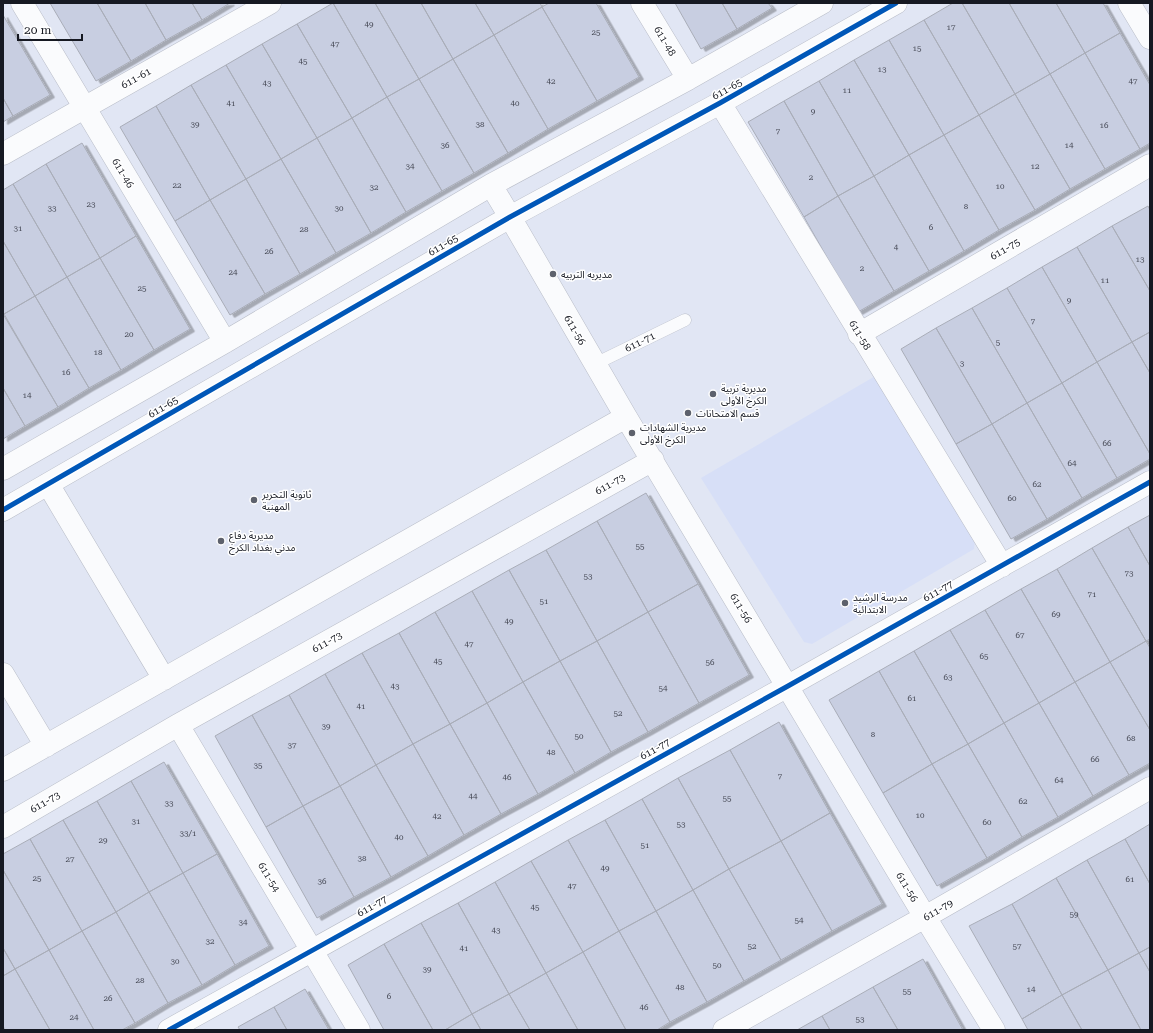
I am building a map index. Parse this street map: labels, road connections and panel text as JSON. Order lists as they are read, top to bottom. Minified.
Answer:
{"streets":{"street":["611-48","611-61","611-65","611-46","611-75","611-56","611-58","611-73","611-77","611-54","611-79"],"lane":["611-71"]},"crossings":[["611-61","611-46"],["611-65","611-56"],["611-65","611-58"],["611-75","611-58"],["611-56","611-71"],["611-56","611-73"],["611-56","611-77"],["611-56","611-79"],["611-58","611-77"],["611-73","611-54"],["611-77","611-54"]],"places":["مديريه التربيه","مديرية تربية الكرخ الأولى","قسم الامتحانات","مديرية الشهادات الكرخ الأولى","ثانوية التحرير المهنية","مديرية دفاع مدني بغداد الكرخ","مدرسة الرشيد الابتدائية"],"house_numbers":["49","17","25","47","15","45","13","42","47","43","11","41","40","9","39","38","16","7","36","14","34","12","2","22","10","32","23","8","33","30","6","31","28","4","26","13","2","24","11","25","9","7","20","5","18","3","16","14","66","64","62","60","55","73","53","71","51","69","49","67","47","65","45","56","63","43","54","61","41","52","39","8","50","68","37","48","66","35","7","46","64","44","55","62","33","10","42","31","60","53","33/1","40","29","51","38","27","49","25","61","36","47","45","59","54","34","43","32","52","57","41","30","50","39","28","48","14","55","6","26","46","24","53"],"scale_bar":"20 m"}
